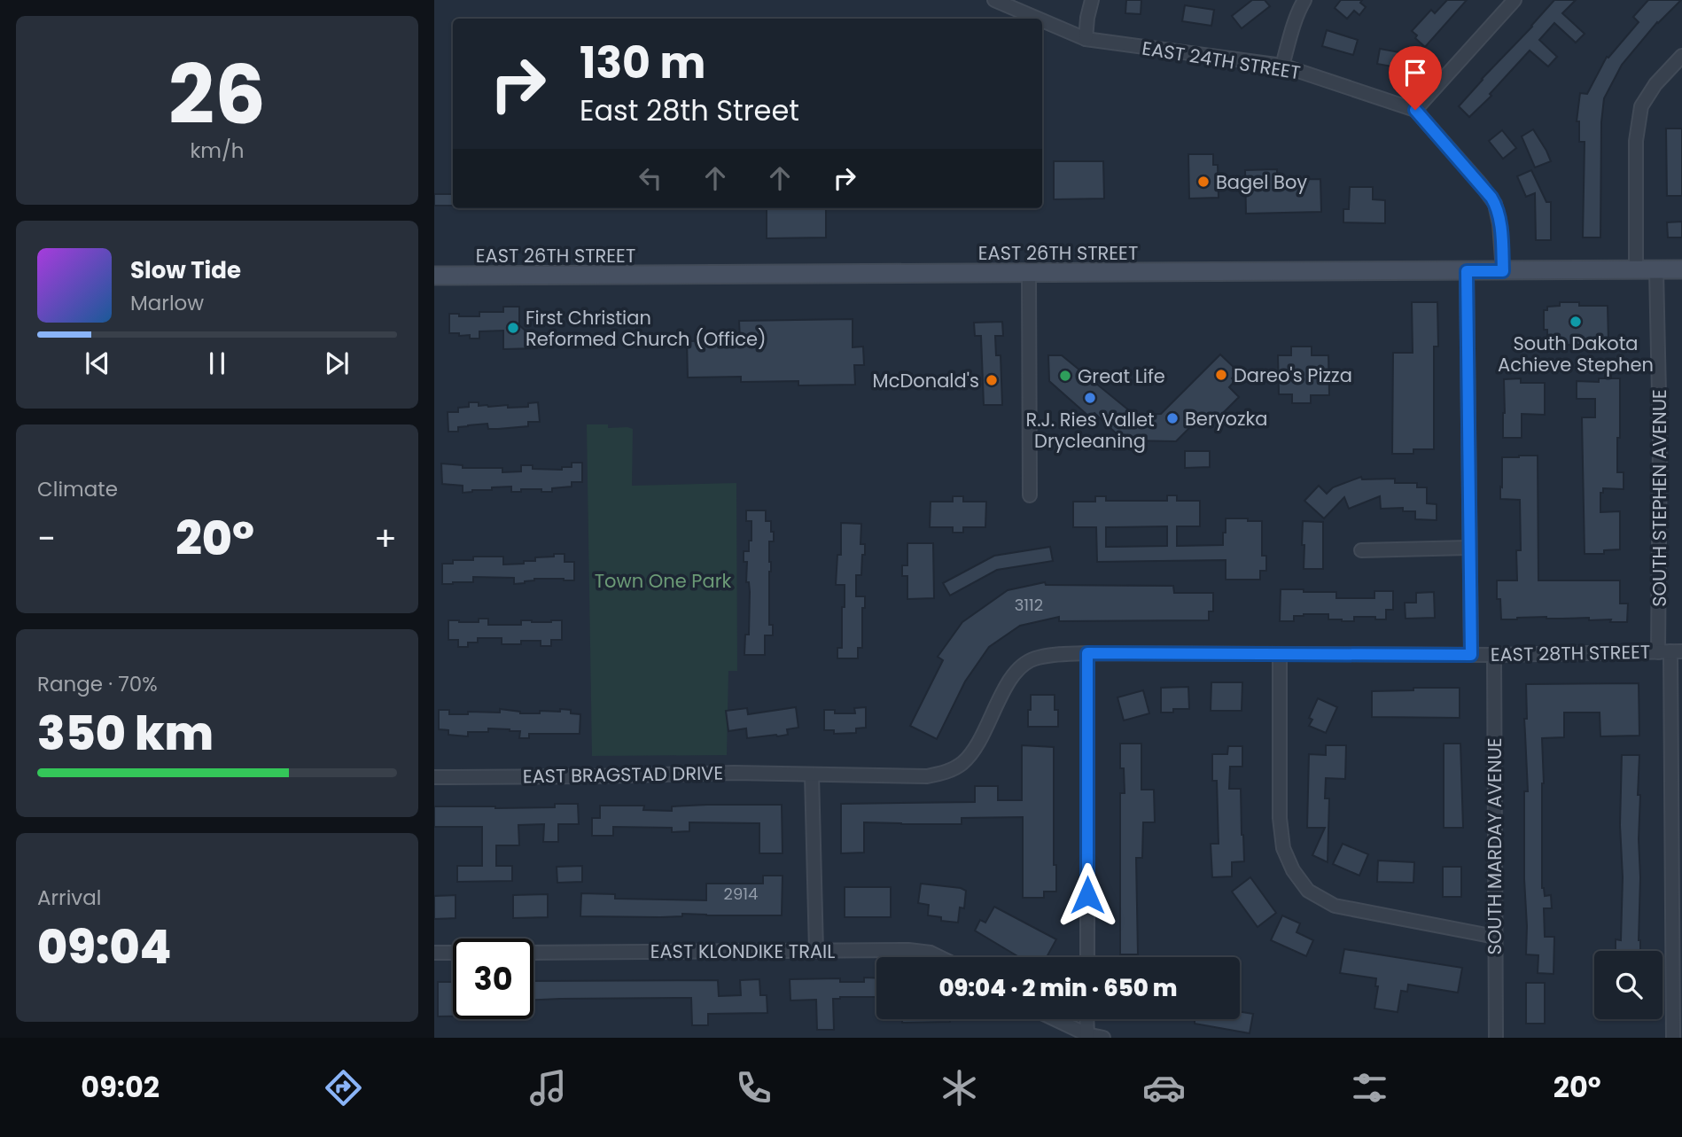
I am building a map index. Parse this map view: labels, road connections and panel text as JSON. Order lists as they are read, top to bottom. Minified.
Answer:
{"streets":{"main road":["EAST 26TH STREET"],"street":["EAST 24TH STREET","SOUTH STEPHEN AVENUE","EAST 28TH STREET","EAST BRAGSTAD DRIVE","SOUTH MARDAY AVENUE","EAST KLONDIKE TRAIL"]},"crossings":[["EAST 26TH STREET","SOUTH STEPHEN AVENUE"],["SOUTH STEPHEN AVENUE","EAST 28TH STREET"],["EAST 28TH STREET","EAST BRAGSTAD DRIVE"],["EAST 28TH STREET","SOUTH MARDAY AVENUE"]],"parks":["Town One Park"],"places":["Bagel Boy","South Dakota Achieve Stephen","First Christian Reformed Church (Office)","Dareo's Pizza","Great Life","McDonald's","R.J. Ries Vallet Drycleaning","Beryozka"],"house_numbers":["3112","2914"],"page":{"tile":[["26","km/h"],"Climate",["Range · 70%","350 km"],["Arrival","09:04"]],"turn":["130 m","East 28th Street"],"song":["Slow Tide","Marlow"],"heat":["−","20°","+"],"limit":"30","trip":"09:04 · 2 min · 650 m","tabs":["09:02","20°"]}}
